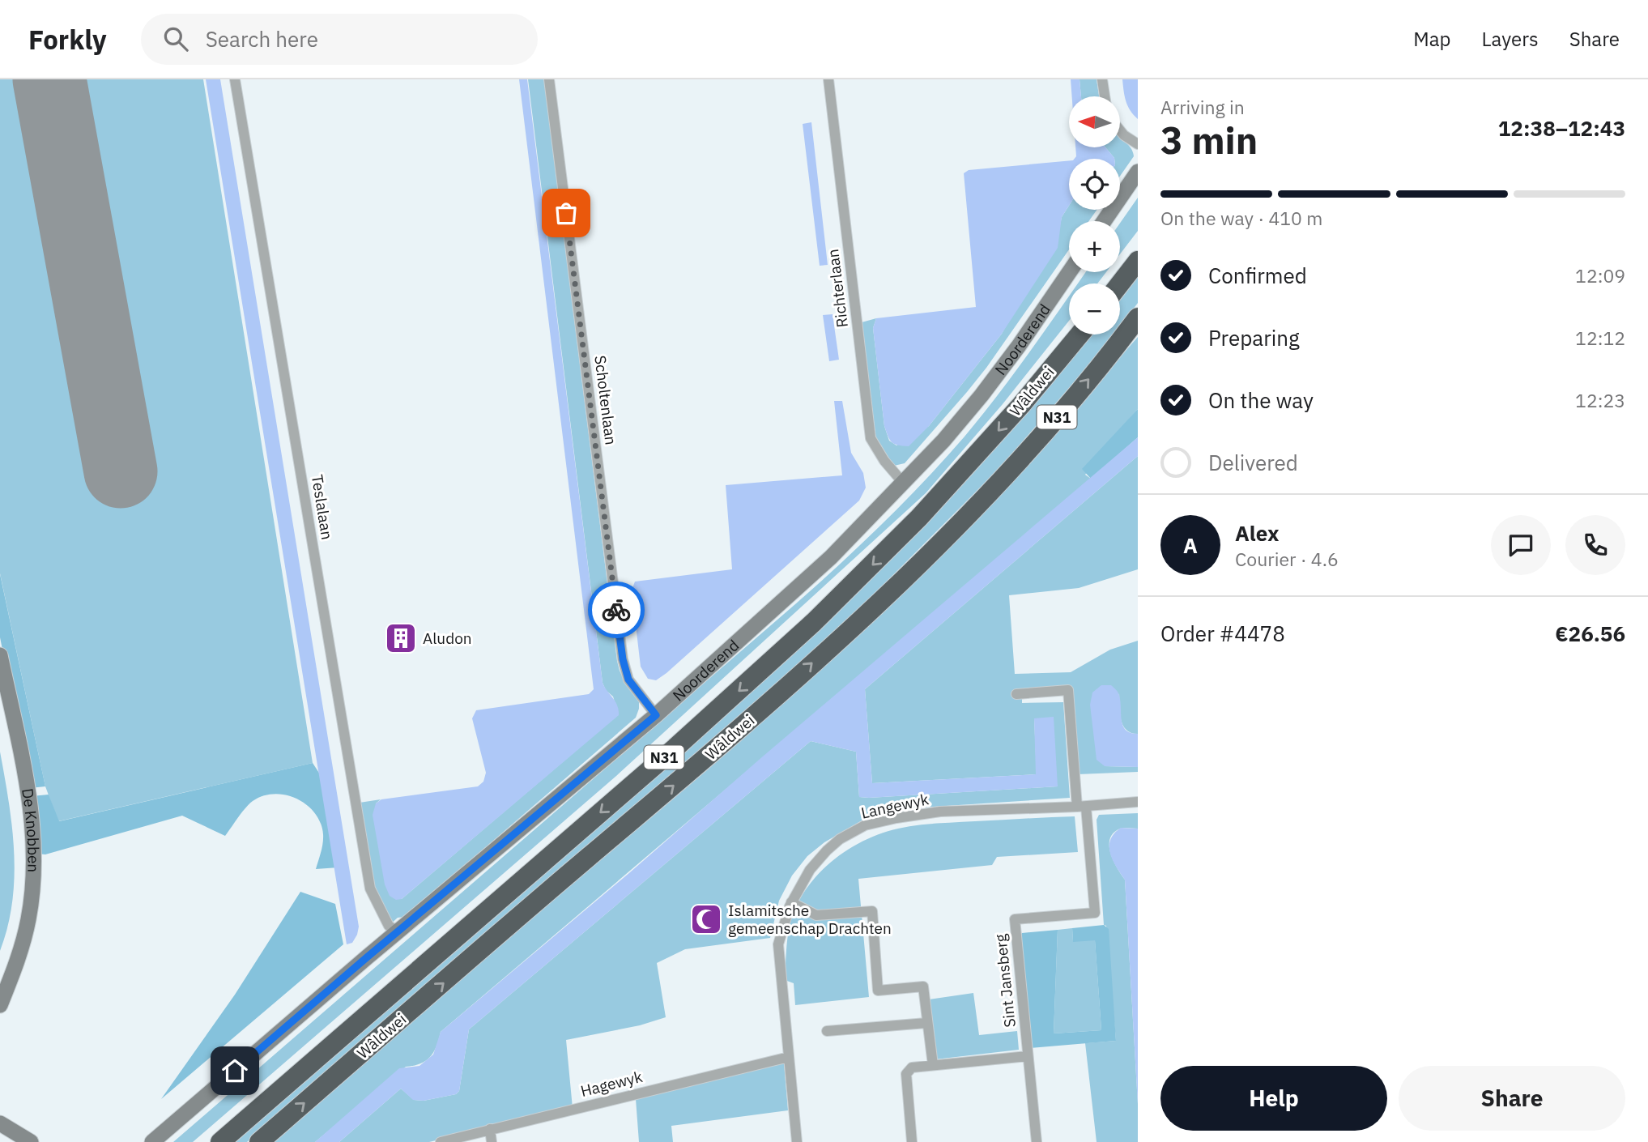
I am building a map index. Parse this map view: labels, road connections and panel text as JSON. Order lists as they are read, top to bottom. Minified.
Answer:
{"streets":{"highway":["Wâldwei","N31"],"street":["Richterlaan","Noorderend","Scholtenlaan","Teslalaan","Langewyk","De Knobben","Sint Jansberg","Hagewyk"]},"crossings":[["Richterlaan","Noorderend"],["Noorderend","Scholtenlaan"],["Noorderend","Teslalaan"],["Langewyk","Sint Jansberg"],["Langewyk","Hagewyk"]],"places":{"building":["Aludon"],"mosque":["Islamitsche gemeenschap Drachten"]},"north":"left","page":{"header":"Forkly","search":"Search here","nav":["Map","Layers","Share"],"heading":["3 min","Arriving in","12:38–12:43"],"panel":["Alex","Courier · 4.6","Order #4478","€26.56"],"map_buttons":["+","−"],"bar":"On the way · 410 m","list":[["Confirmed","12:09"],["Preparing","12:12"],["On the way","12:23"],"Delivered"],"round":"A","buttons":["Help","Share"]}}
